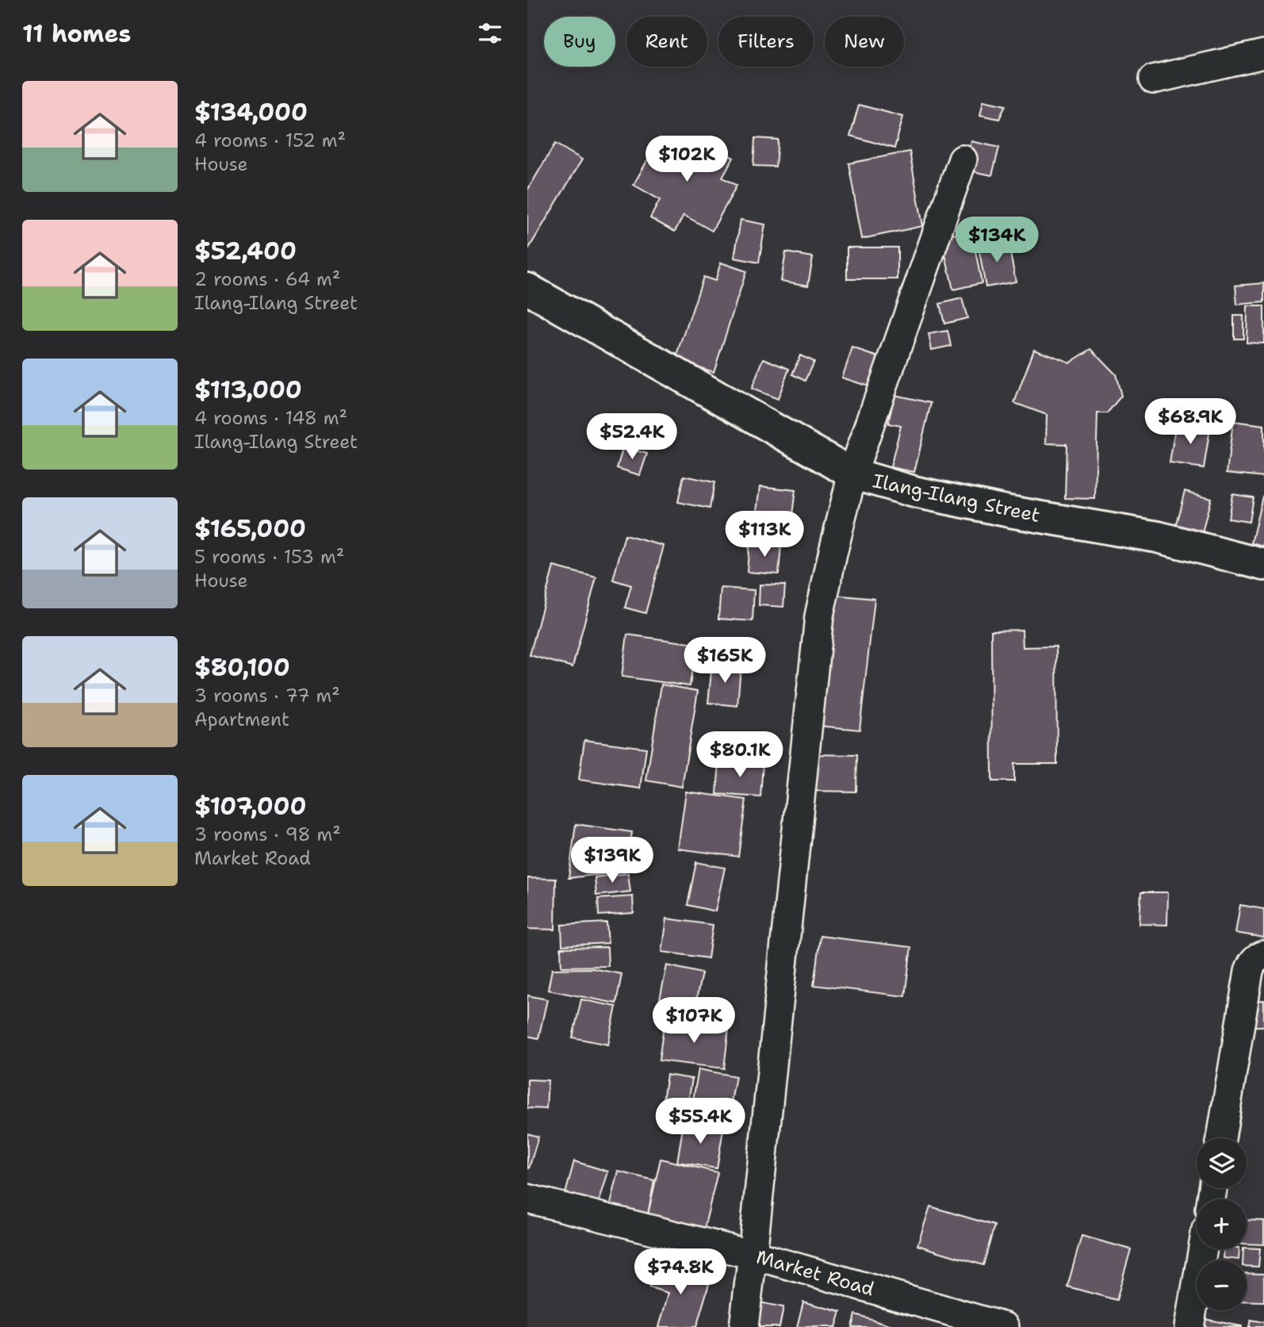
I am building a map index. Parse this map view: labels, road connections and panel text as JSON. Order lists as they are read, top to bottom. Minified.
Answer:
{"streets":{"main road":["Ilang-Ilang Street"],"street":["Market Road"]},"page":{"heading":"11 homes","chip":["Buy","Rent","Filters","New"],"list":[{"name":"$134,000","note":"4 rooms · 152 m² · House"},{"name":"$52,400","note":"2 rooms · 64 m² · Ilang-Ilang Street"},{"name":"$113,000","note":"4 rooms · 148 m² · Ilang-Ilang Street"},{"name":"$165,000","note":"5 rooms · 153 m² · House"},{"name":"$80,100","note":"3 rooms · 77 m² · Apartment"},{"name":"$107,000","note":"3 rooms · 98 m² · Market Road"}],"price":["$102K","$134K","$68.9K","$52.4K","$113K","$165K","$80.1K","$139K","$107K","$55.4K","$74.8K"],"map_buttons":["+","−"]}}
